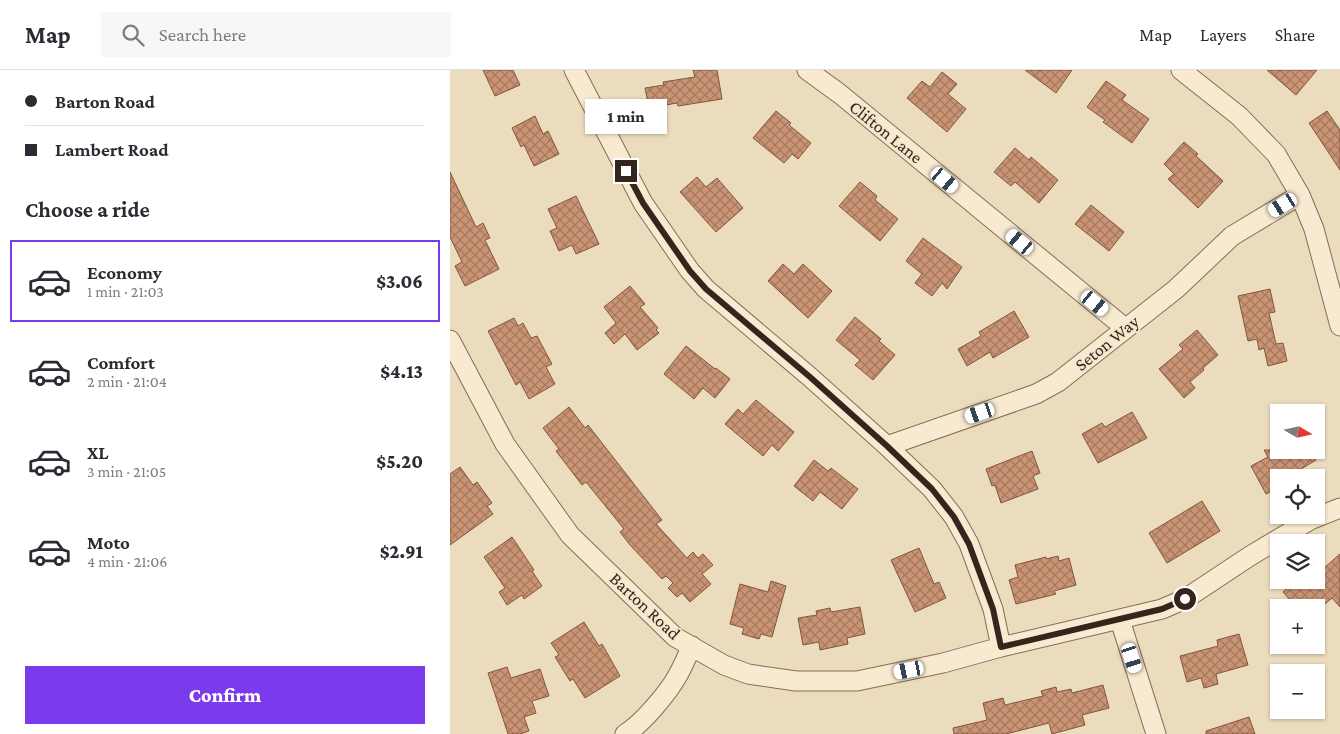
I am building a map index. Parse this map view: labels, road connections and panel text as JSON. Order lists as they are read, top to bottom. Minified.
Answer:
{"streets":{"street":["Clifton Lane","Seton Way","Barton Road"]},"crossings":[["Clifton Lane","Seton Way"]],"north":"right","page":{"header":"Map","search":"Search here","nav":["Map","Layers","Share"],"banner":["Barton Road","Lambert Road"],"bubble":"1 min","heading":"Choose a ride","list":[{"name":"Economy","note":"1 min · 21:03","value":"$3.06"},{"name":"Comfort","note":"2 min · 21:04","value":"$4.13"},{"name":"XL","note":"3 min · 21:05","value":"$5.20"},{"name":"Moto","note":"4 min · 21:06","value":"$2.91"}],"map_buttons":["+","−"],"buttons":"Confirm"}}
